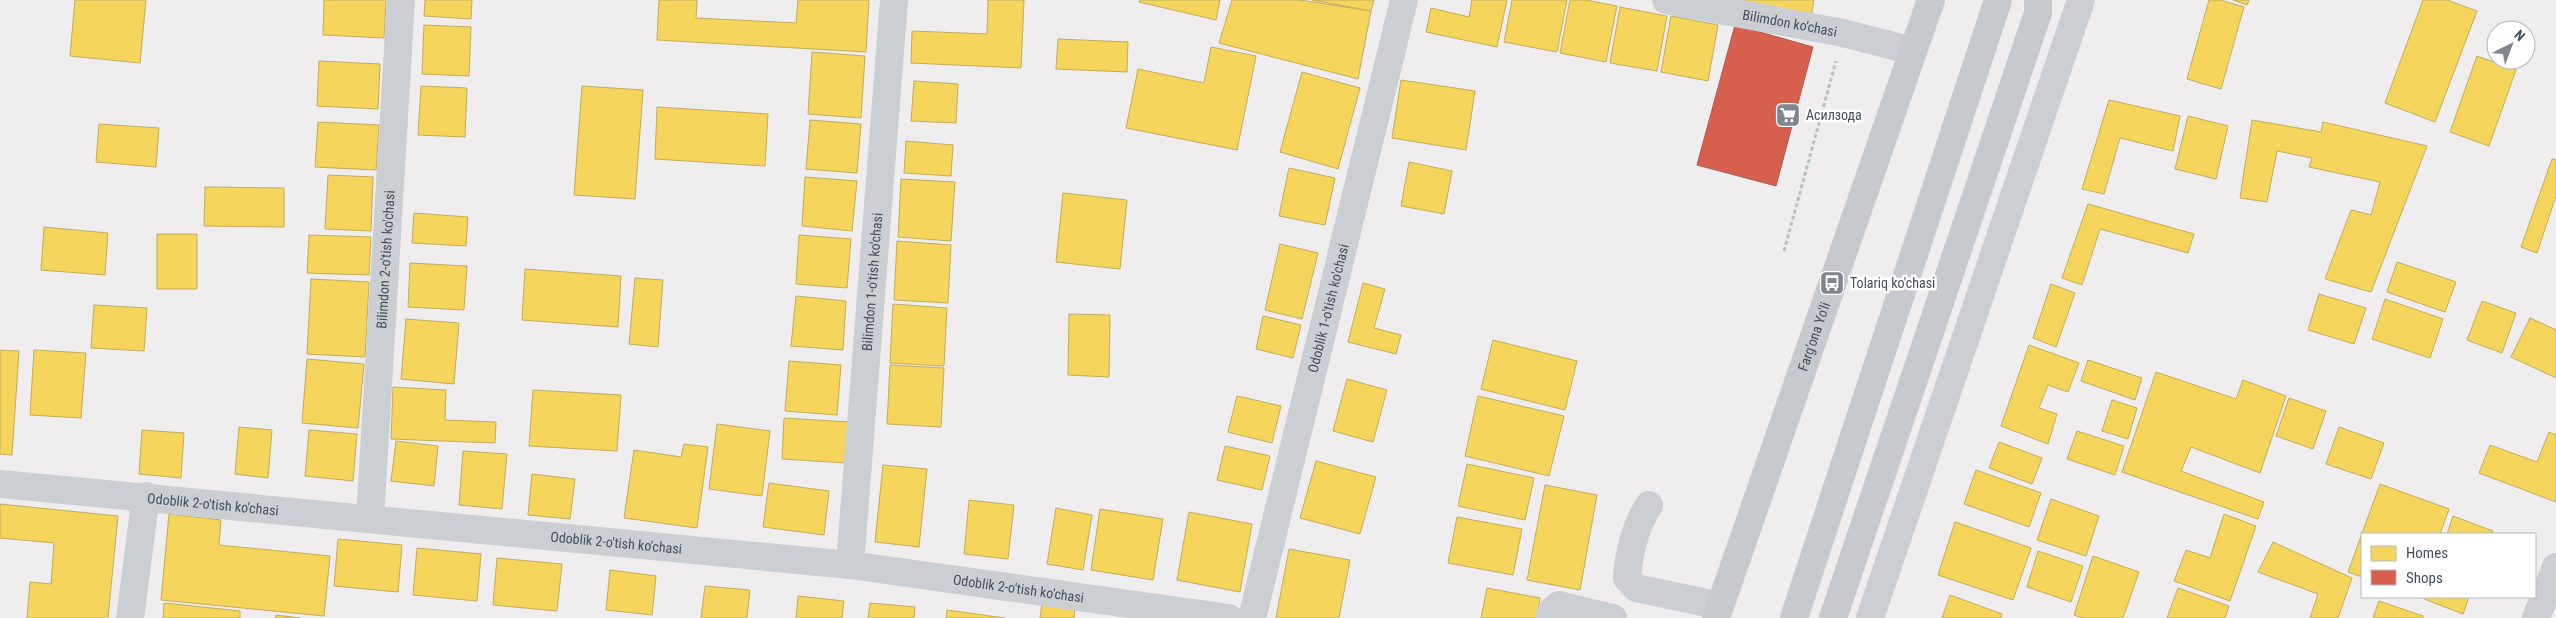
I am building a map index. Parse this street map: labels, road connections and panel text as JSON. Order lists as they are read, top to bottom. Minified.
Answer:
{"streets":{"main road":["Farg'ona Yo'li"],"street":["Bilimdon ko'chasi","Bilimdon 2-o'tish ko'chasi","Bilimdon 1-o'tish ko'chasi","Odoblik 1-o'tish ko'chasi","Odoblik 2-o'tish ko'chasi"]},"crossings":[["Bilimdon ko'chasi","Farg'ona Yo'li"],["Bilimdon 2-o'tish ko'chasi","Odoblik 2-o'tish ko'chasi"],["Bilimdon 1-o'tish ko'chasi","Odoblik 2-o'tish ko'chasi"]],"places":{"supermarket":["Асилзода"],"bus stop":["Tolariq ko'chasi"]},"legend":["Homes","Shops"],"north":"top right"}
